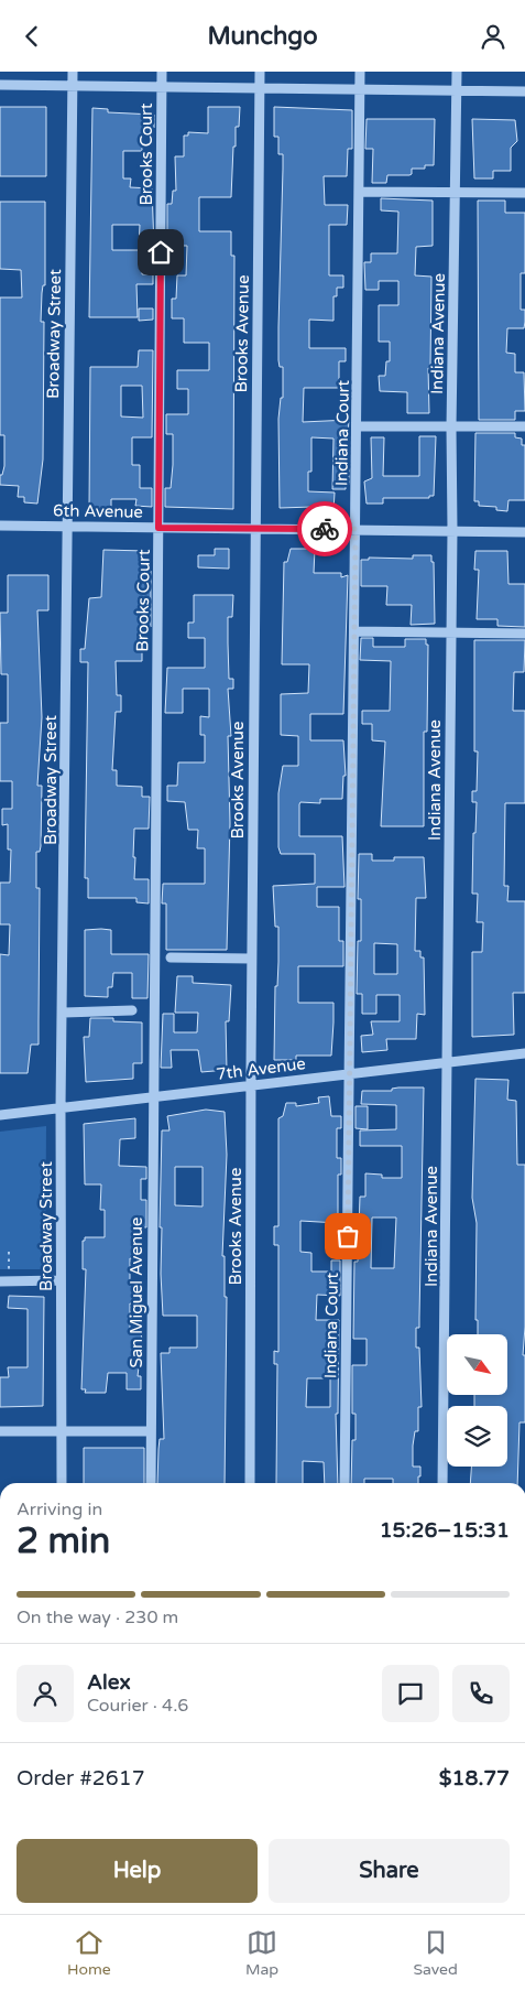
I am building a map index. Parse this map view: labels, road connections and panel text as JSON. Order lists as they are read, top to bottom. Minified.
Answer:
{"streets":{"street":["Brooks Court","Broadway Street","Brooks Avenue","Indiana Avenue","Indiana Court","6th Avenue","7th Avenue","San Miguel Avenue"]},"crossings":[["Brooks Court","6th Avenue"],["Brooks Court","7th Avenue"],["Brooks Court","San Miguel Avenue"],["Broadway Street","6th Avenue"],["Broadway Street","7th Avenue"],["Brooks Avenue","6th Avenue"],["Brooks Avenue","7th Avenue"],["Indiana Avenue","6th Avenue"],["Indiana Avenue","7th Avenue"],["Indiana Court","6th Avenue"],["Indiana Court","7th Avenue"],["7th Avenue","San Miguel Avenue"]],"north":"bottom right","page":{"header":"Munchgo","heading":["2 min","Arriving in","15:26–15:31"],"panel":["Alex","Courier · 4.6","Order #2617","$18.77"],"bar":"On the way · 230 m","buttons":["Help","Share"],"tabs":["Home","Map","Saved"]}}
